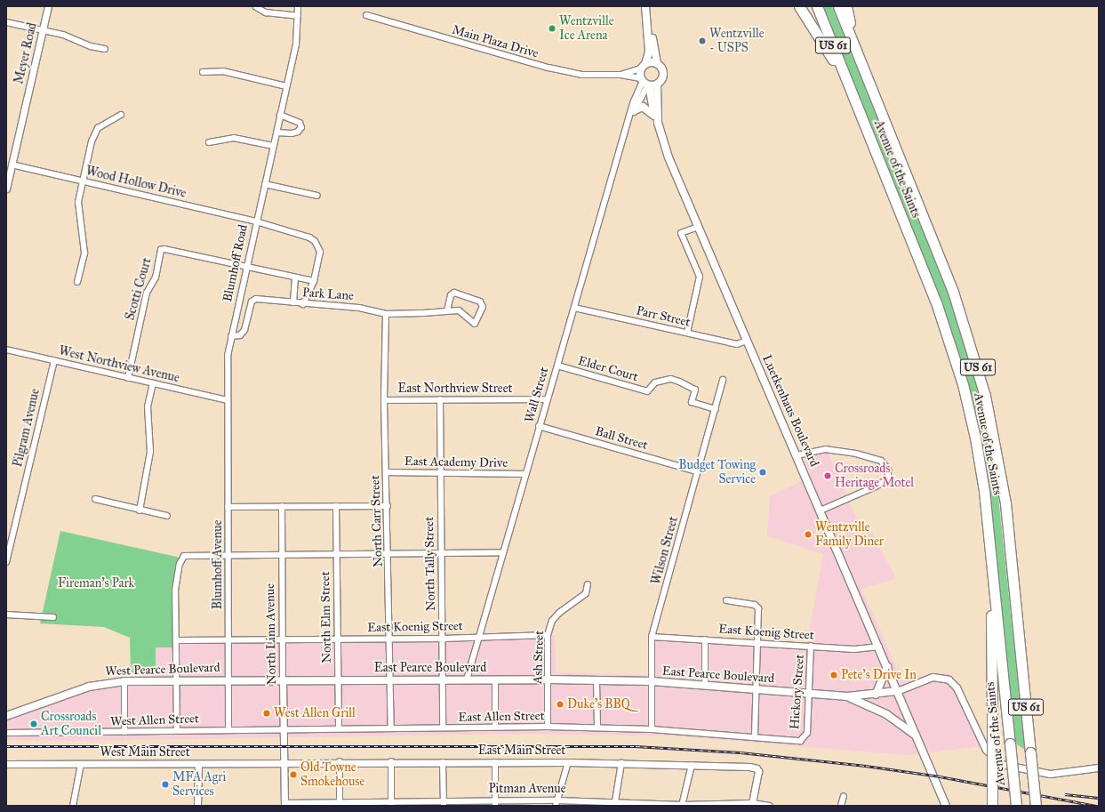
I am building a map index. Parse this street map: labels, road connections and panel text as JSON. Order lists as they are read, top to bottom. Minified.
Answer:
{"streets":{"highway":["US 61","Avenue of the Saints"],"main road":["Luetkenhaus Boulevard","East Pearce Boulevard","West Pearce Boulevard"],"street":["Main Plaza Drive","Meyer Road","Wood Hollow Drive","Blumhoff Road","Scotti Court","Park Lane","Parr Street","West Northview Avenue","Elder Court","East Northview Street","Wall Street","Pilgram Avenue","Ball Street","East Academy Drive","North Carr Street","Wilson Street","North Tally Street","Blumhoff Avenue","North Elm Street","East Koenig Street","North Linn Avenue","Ash Street","Hickory Street","East Allen Street","West Allen Street","East Main Street","West Main Street","Pitman Avenue"]},"crossings":[["Main Plaza Drive","Wall Street"],["Main Plaza Drive","Luetkenhaus Boulevard"],["Meyer Road","Wood Hollow Drive"],["Wood Hollow Drive","Blumhoff Road"],["Wood Hollow Drive","Park Lane"],["Blumhoff Road","Scotti Court"],["Blumhoff Road","Park Lane"],["Blumhoff Road","West Northview Avenue"],["Blumhoff Road","Blumhoff Avenue"],["Scotti Court","West Northview Avenue"],["Park Lane","North Carr Street"],["Parr Street","Wall Street"],["Parr Street","Luetkenhaus Boulevard"],["West Northview Avenue","Pilgram Avenue"],["West Northview Avenue","Blumhoff Avenue"],["Elder Court","Wall Street"],["Elder Court","Wilson Street"],["East Northview Street","Wall Street"],["East Northview Street","North Carr Street"],["East Northview Street","North Tally Street"],["Wall Street","Luetkenhaus Boulevard"],["Wall Street","Ball Street"],["Wall Street","East Academy Drive"],["Wall Street","East Koenig Street"],["Wall Street","East Pearce Boulevard"],["Luetkenhaus Boulevard","East Koenig Street"],["Luetkenhaus Boulevard","East Pearce Boulevard"],["Ball Street","Wilson Street"],["East Academy Drive","North Carr Street"],["East Academy Drive","North Tally Street"],["North Carr Street","East Koenig Street"],["North Carr Street","East Pearce Boulevard"],["North Carr Street","East Allen Street"],["Wilson Street","East Koenig Street"],["Wilson Street","East Pearce Boulevard"],["Wilson Street","East Allen Street"],["North Tally Street","East Koenig Street"],["North Tally Street","East Pearce Boulevard"],["North Tally Street","East Allen Street"],["Blumhoff Avenue","East Koenig Street"],["Blumhoff Avenue","West Pearce Boulevard"],["Blumhoff Avenue","West Allen Street"],["North Elm Street","East Koenig Street"],["North Elm Street","East Pearce Boulevard"],["North Elm Street","East Allen Street"],["East Koenig Street","North Linn Avenue"],["East Koenig Street","Ash Street"],["East Koenig Street","Hickory Street"],["North Linn Avenue","East Pearce Boulevard"],["North Linn Avenue","West Pearce Boulevard"],["North Linn Avenue","East Allen Street"],["North Linn Avenue","West Allen Street"],["North Linn Avenue","East Main Street"],["North Linn Avenue","West Main Street"],["North Linn Avenue","Pitman Avenue"],["Ash Street","East Pearce Boulevard"],["Ash Street","East Allen Street"],["East Pearce Boulevard","West Pearce Boulevard"],["East Pearce Boulevard","Hickory Street"],["Hickory Street","East Allen Street"],["East Allen Street","West Allen Street"],["East Main Street","West Main Street"],["East Main Street","Pitman Avenue"]],"parks":["Fireman's Park"],"places":["Wentzville Ice Arena","Wentzville - USPS","Budget Towing Service","Crossroads Heritage Motel","Wentzville Family Diner","Pete's Drive In","Duke's BBQ","West Allen Grill","Crossroads Art Council","Old Towne Smokehouse","MFA Agri Services"]}
